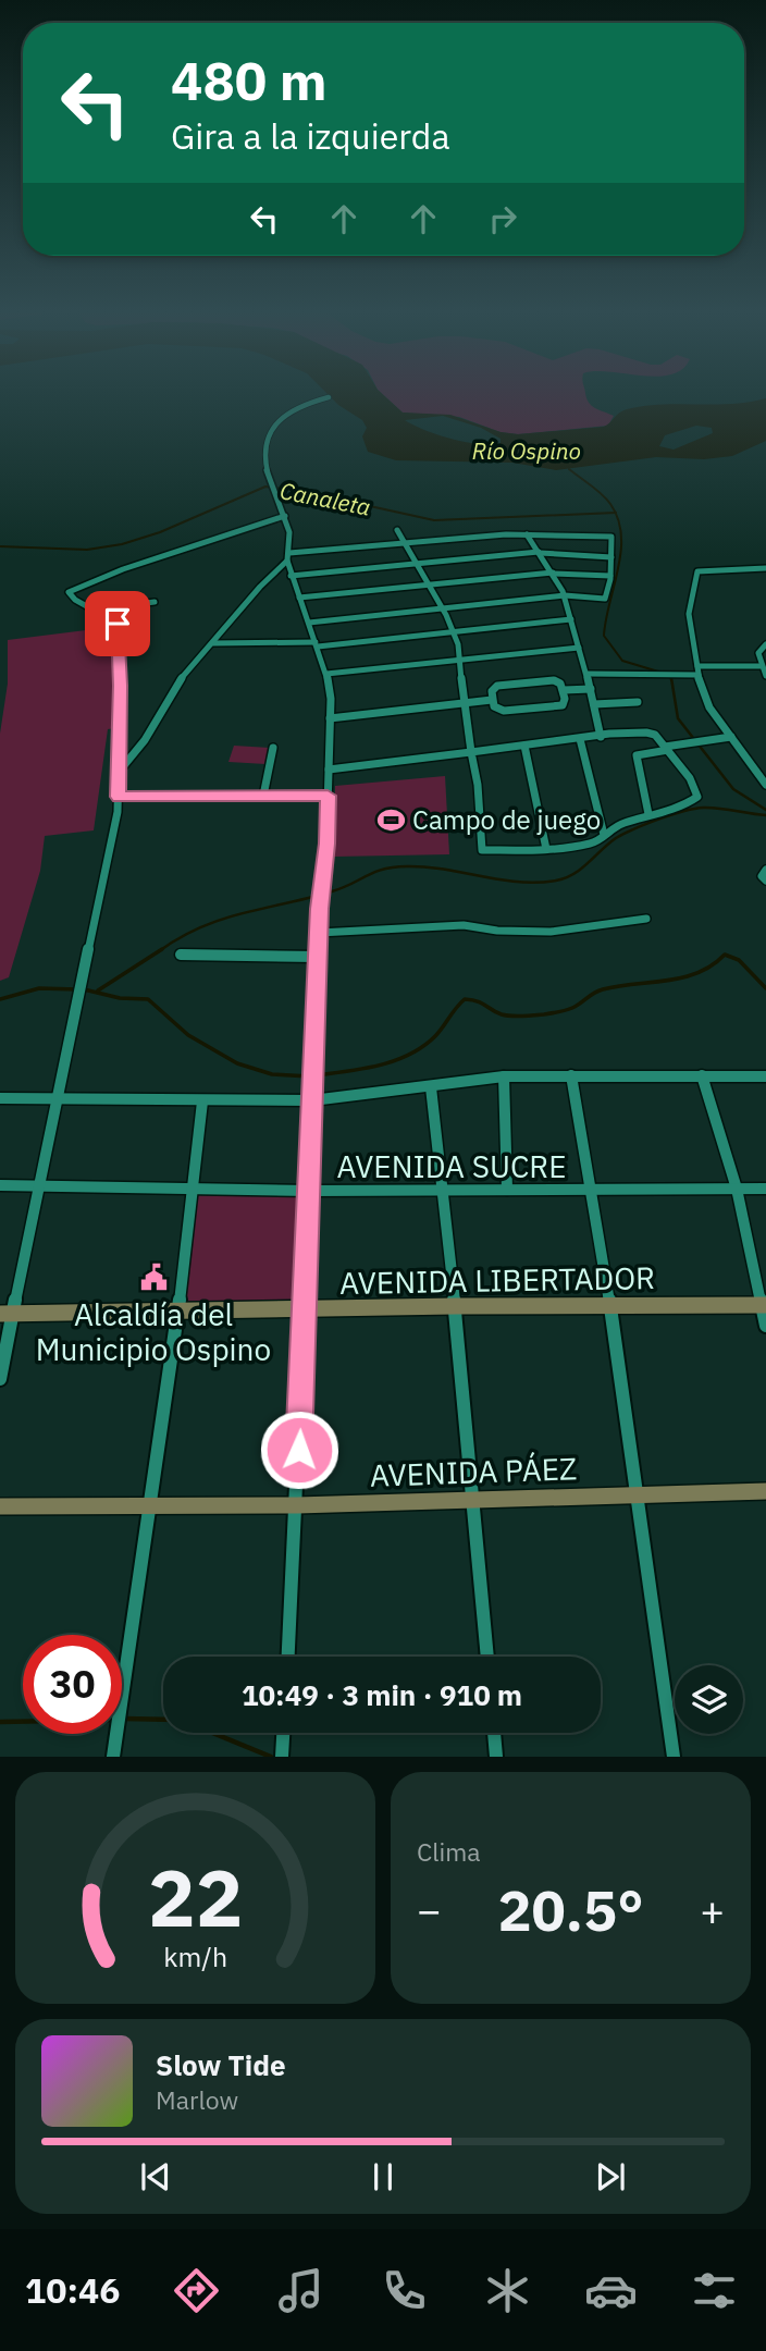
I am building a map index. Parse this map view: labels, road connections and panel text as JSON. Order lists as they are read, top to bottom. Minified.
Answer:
{"streets":{"main road":["AVENIDA LIBERTADOR","AVENIDA PÁEZ"],"street":["AVENIDA SUCRE"]},"water":["Río Ospino","Canaleta"],"places":{"sports":["Campo de juego"],"public building":["Alcaldía del Municipio Ospino"]},"page":{"turn":["480 m","Gira a la izquierda"],"limit":"30","trip":"10:49 · 3 min · 910 m","tile":"Clima","heat":["−","20.5°","+"],"song":["Slow Tide","Marlow"],"tabs":"10:46","gauge":["22","km/h"]}}
